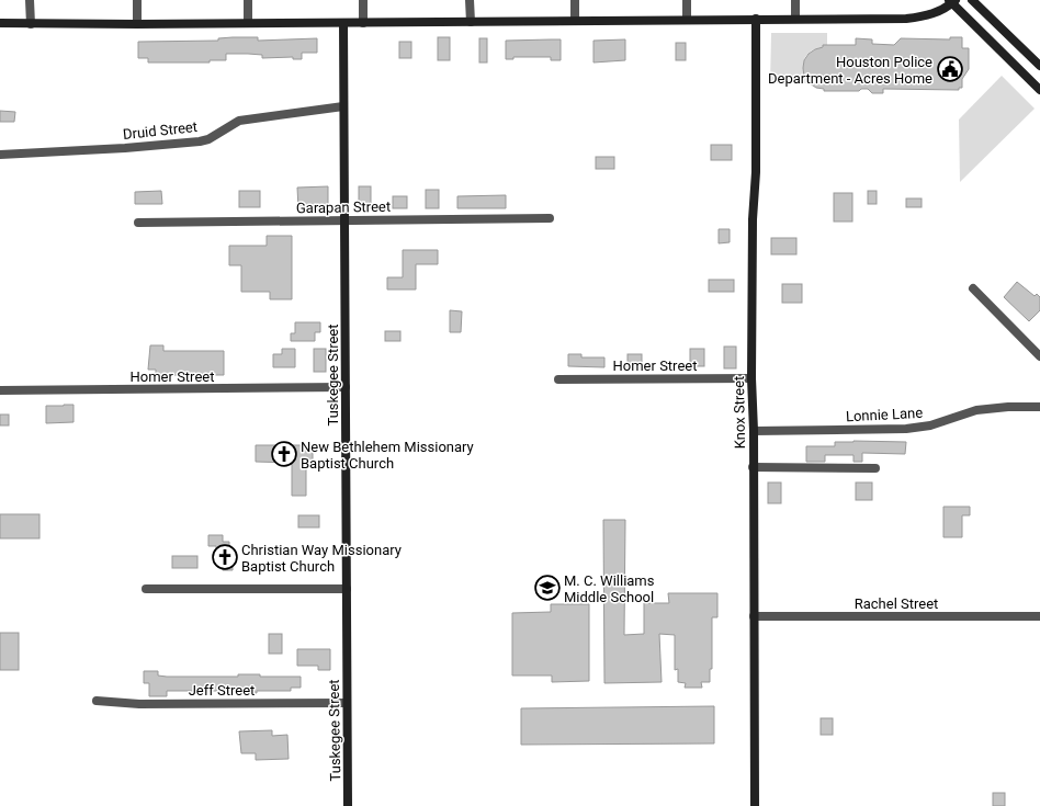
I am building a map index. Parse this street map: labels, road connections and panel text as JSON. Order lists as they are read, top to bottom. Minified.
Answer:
{"streets":{"street":["Druid Street","Garapan Street","Homer Street","Tuskegee Street","Knox Street","Lonnie Lane","Rachel Street","Jeff Street"]},"crossings":[["Druid Street","Tuskegee Street"],["Garapan Street","Tuskegee Street"],["Homer Street","Tuskegee Street"],["Homer Street","Knox Street"],["Tuskegee Street","Jeff Street"],["Knox Street","Lonnie Lane"],["Knox Street","Rachel Street"]],"places":{"public building":["Houston Police Department - Acres Home"],"church":["New Bethlehem Missionary Baptist Church","Christian Way Missionary Baptist Church"],"school or university":["M. C. Williams Middle School"]}}
